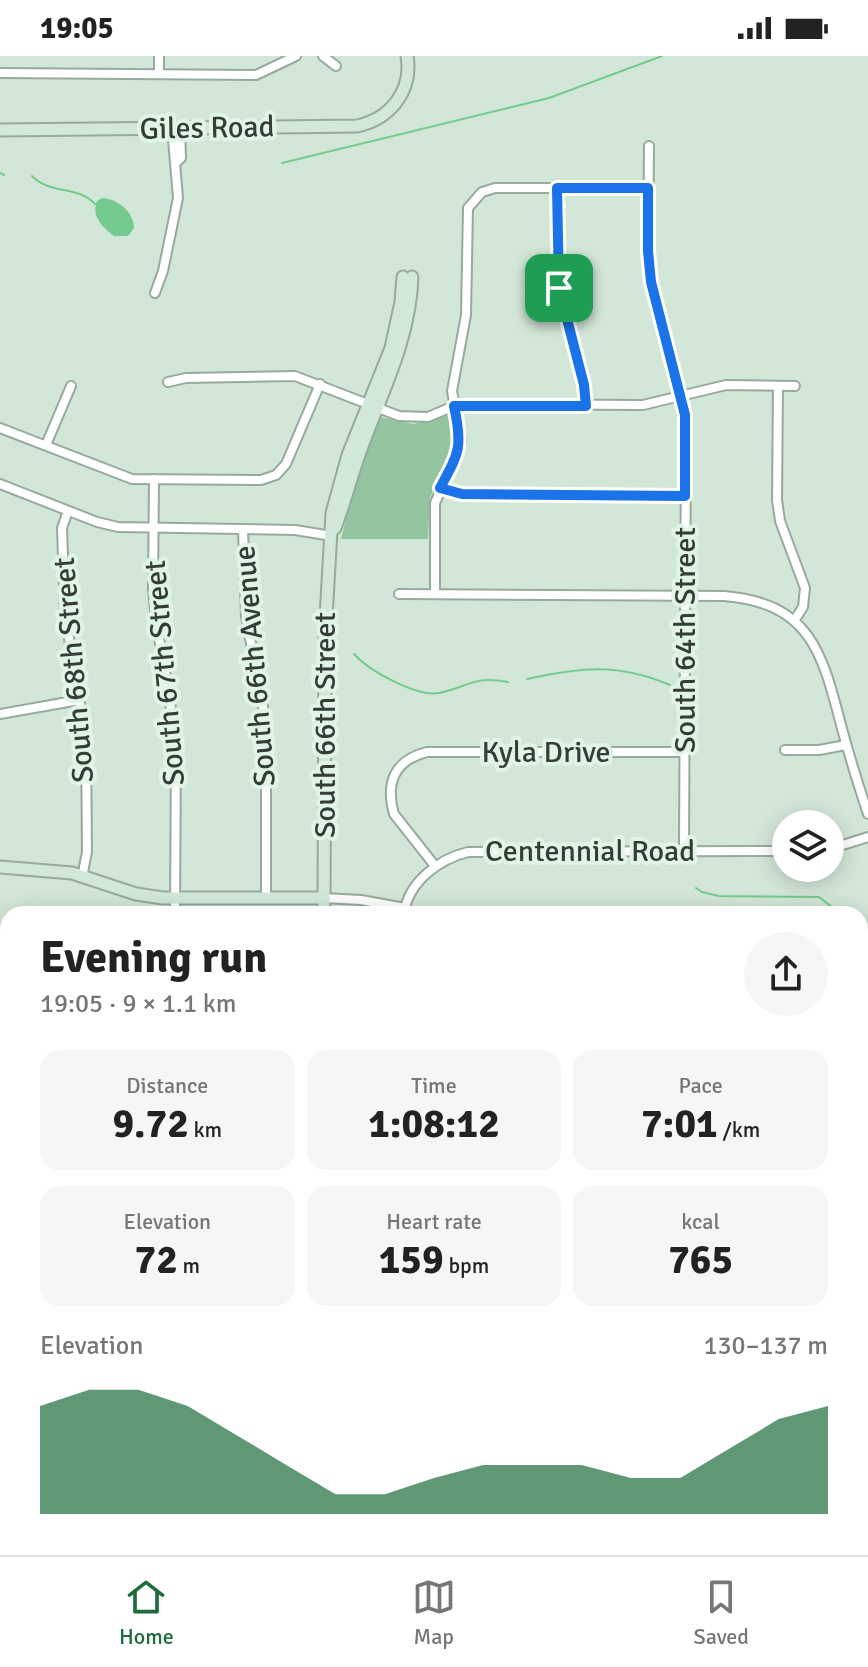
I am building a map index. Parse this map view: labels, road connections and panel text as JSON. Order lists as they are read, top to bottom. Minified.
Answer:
{"streets":{"street":["Giles Road","South 64th Street","South 66th Avenue","South 68th Street","South 67th Street","South 66th Street","Kyla Drive","Centennial Road"]},"crossings":[["South 64th Street","Kyla Drive"],["South 64th Street","Centennial Road"],["Kyla Drive","Centennial Road"]],"page":{"status":"19:05","heading":["Evening run","19:05 · 9 × 1.1 km"],"stats":[["Distance","9.72 km"],["Time","1:08:12"],["Pace","7:01 /km"],["Elevation","72 m"],["Heart rate","159 bpm"],["kcal","765"]],"chart":["Elevation","130–137 m"],"tabs":["Home","Map","Saved"]}}
